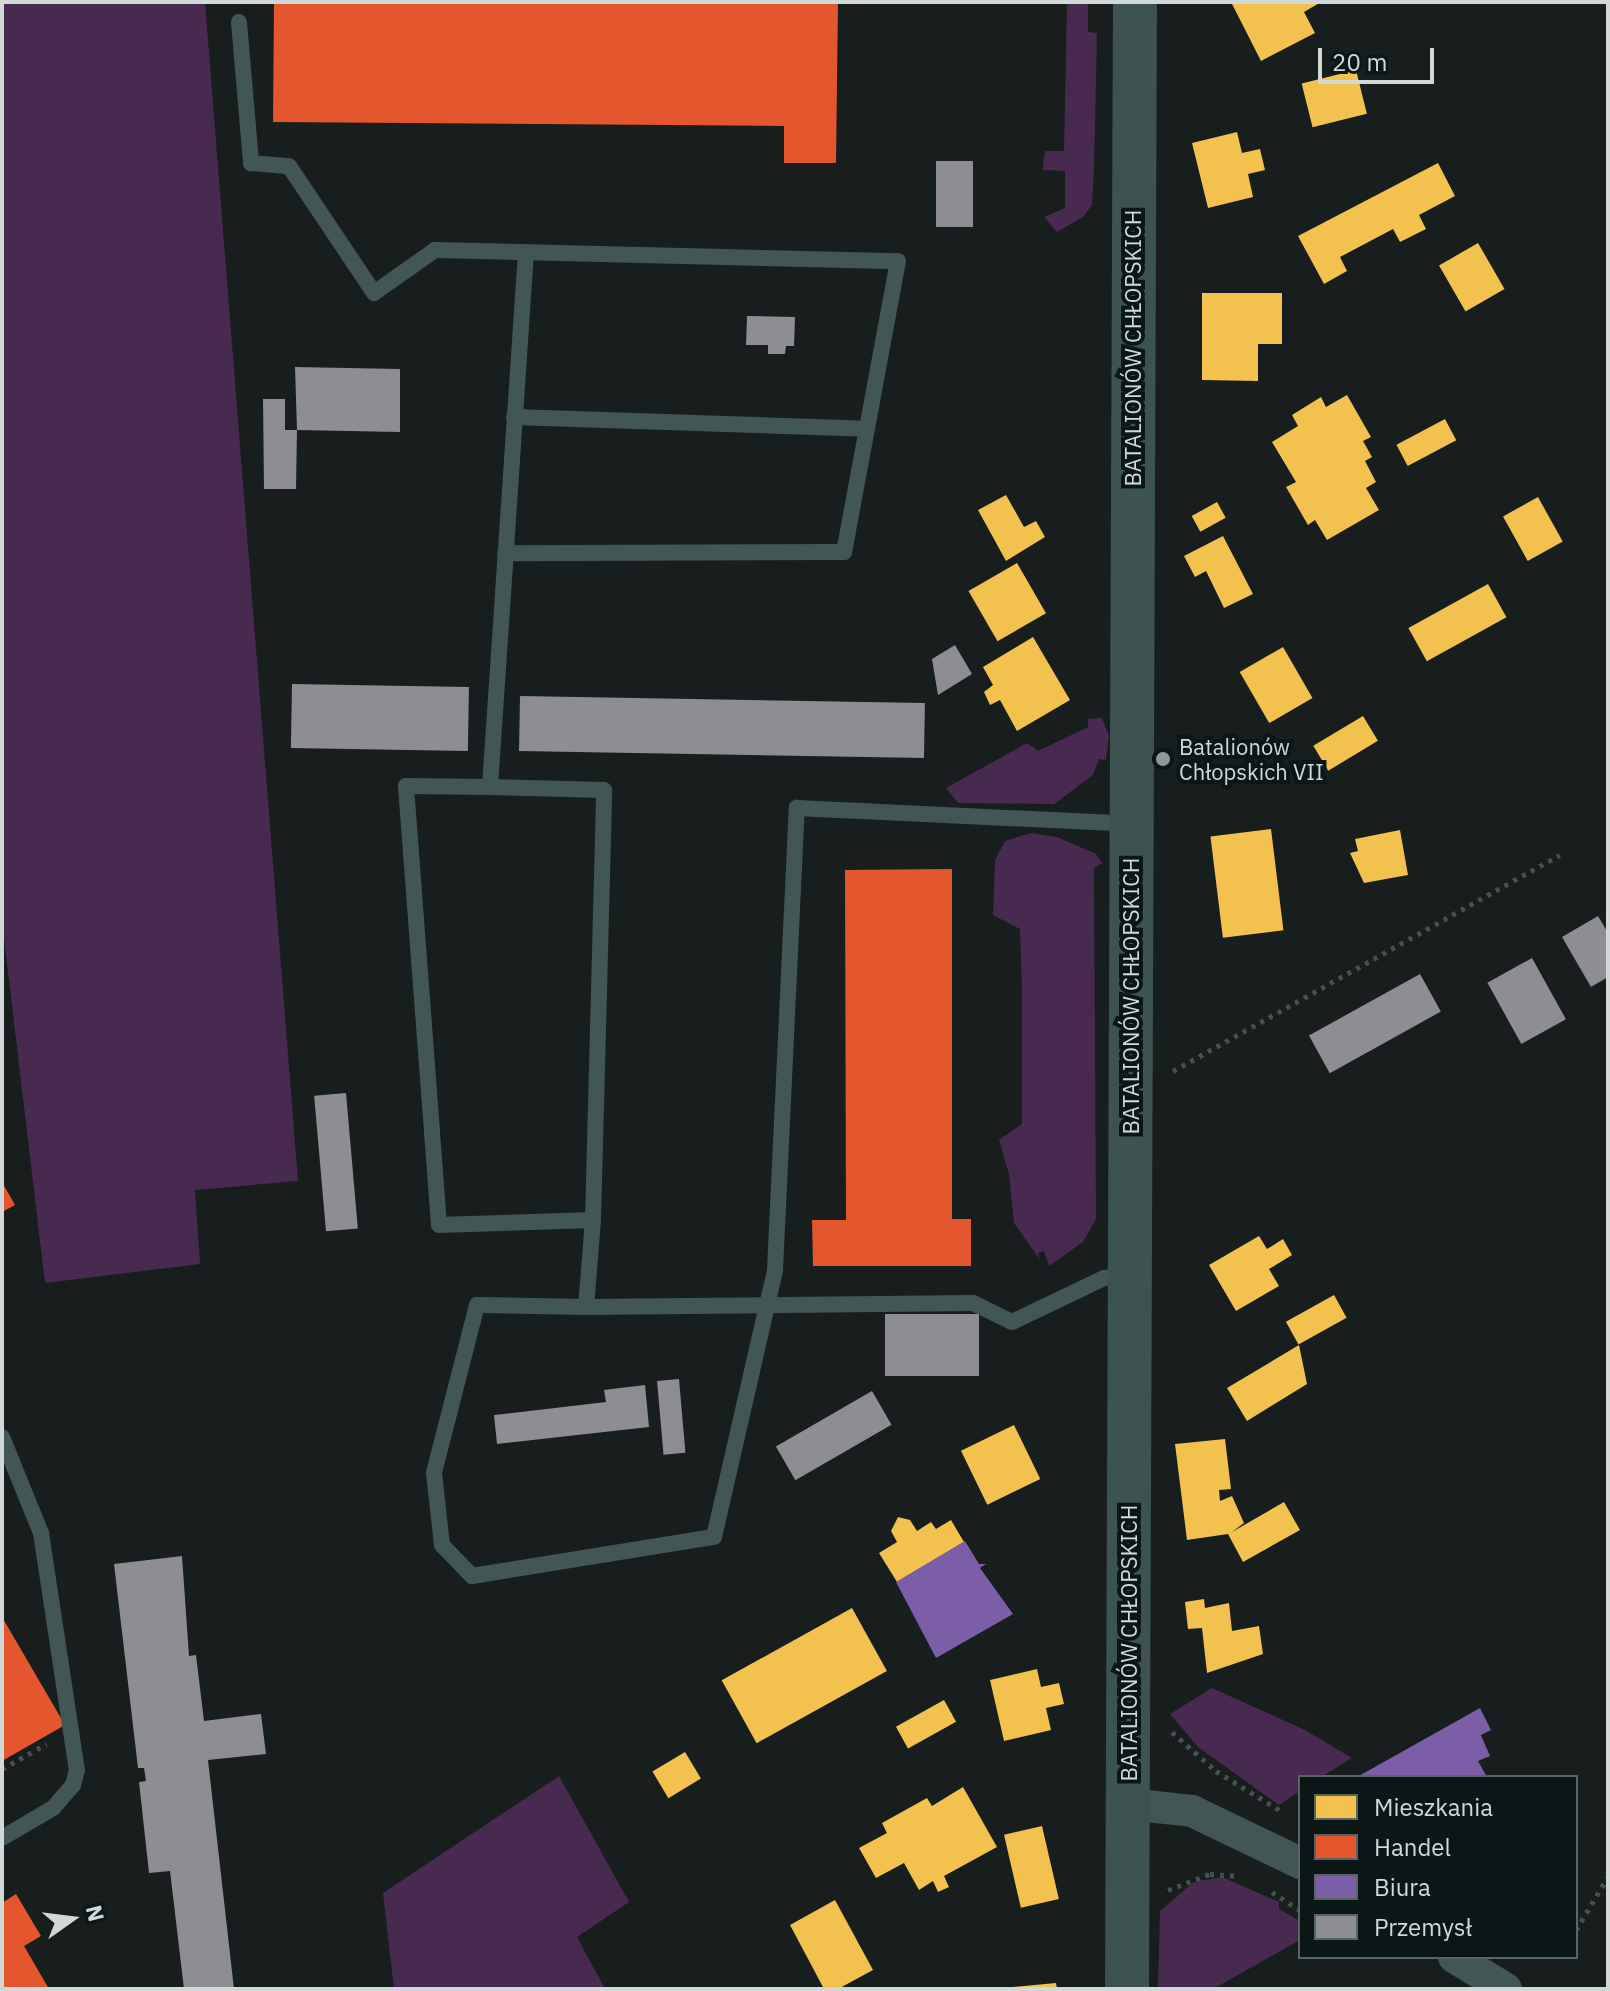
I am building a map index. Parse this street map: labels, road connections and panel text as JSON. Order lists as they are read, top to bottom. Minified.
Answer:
{"streets":{"street":["BATALIONÓW CHŁOPSKICH"]},"places":["Batalionów Chłopskich VII"],"legend":["Mieszkania","Handel","Biura","Przemysł"],"scale_bar":"20 m","north":"right"}
